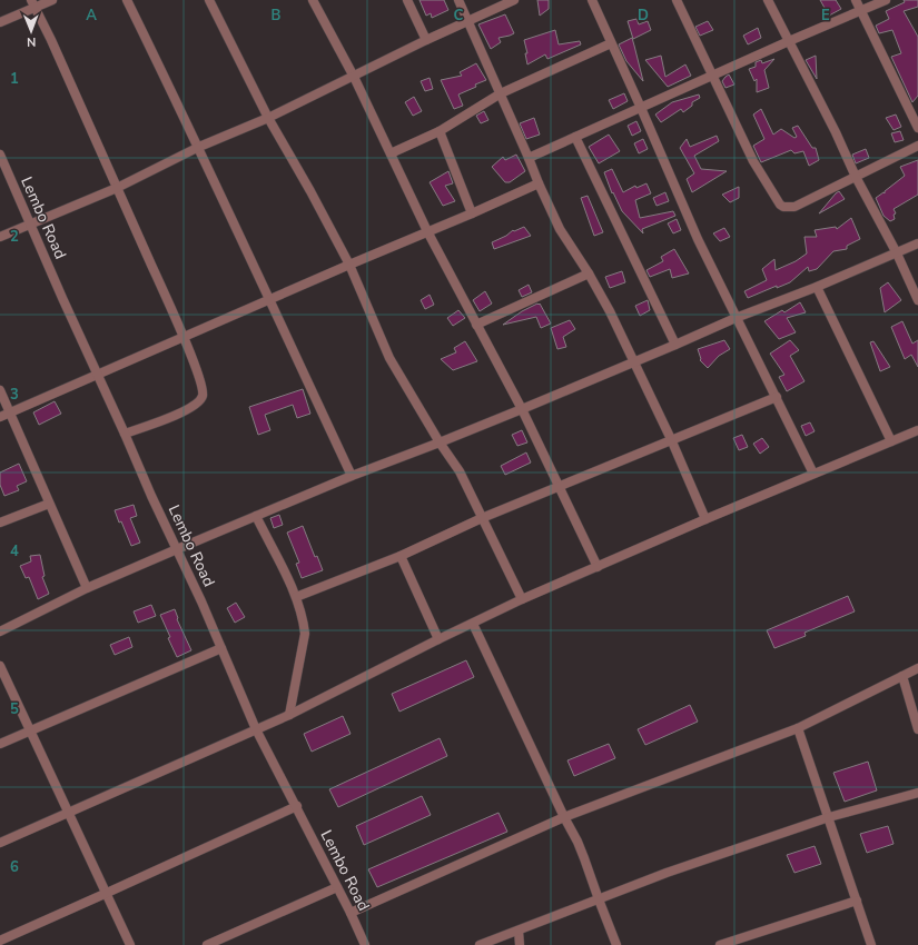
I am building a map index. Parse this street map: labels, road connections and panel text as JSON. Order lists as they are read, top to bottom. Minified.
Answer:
{"streets":{"street":["Lembo Road"]},"north":"bottom","grid":{"columns":["A","B","C","D","E"],"rows":["1","2","3","4","5","6"]}}
